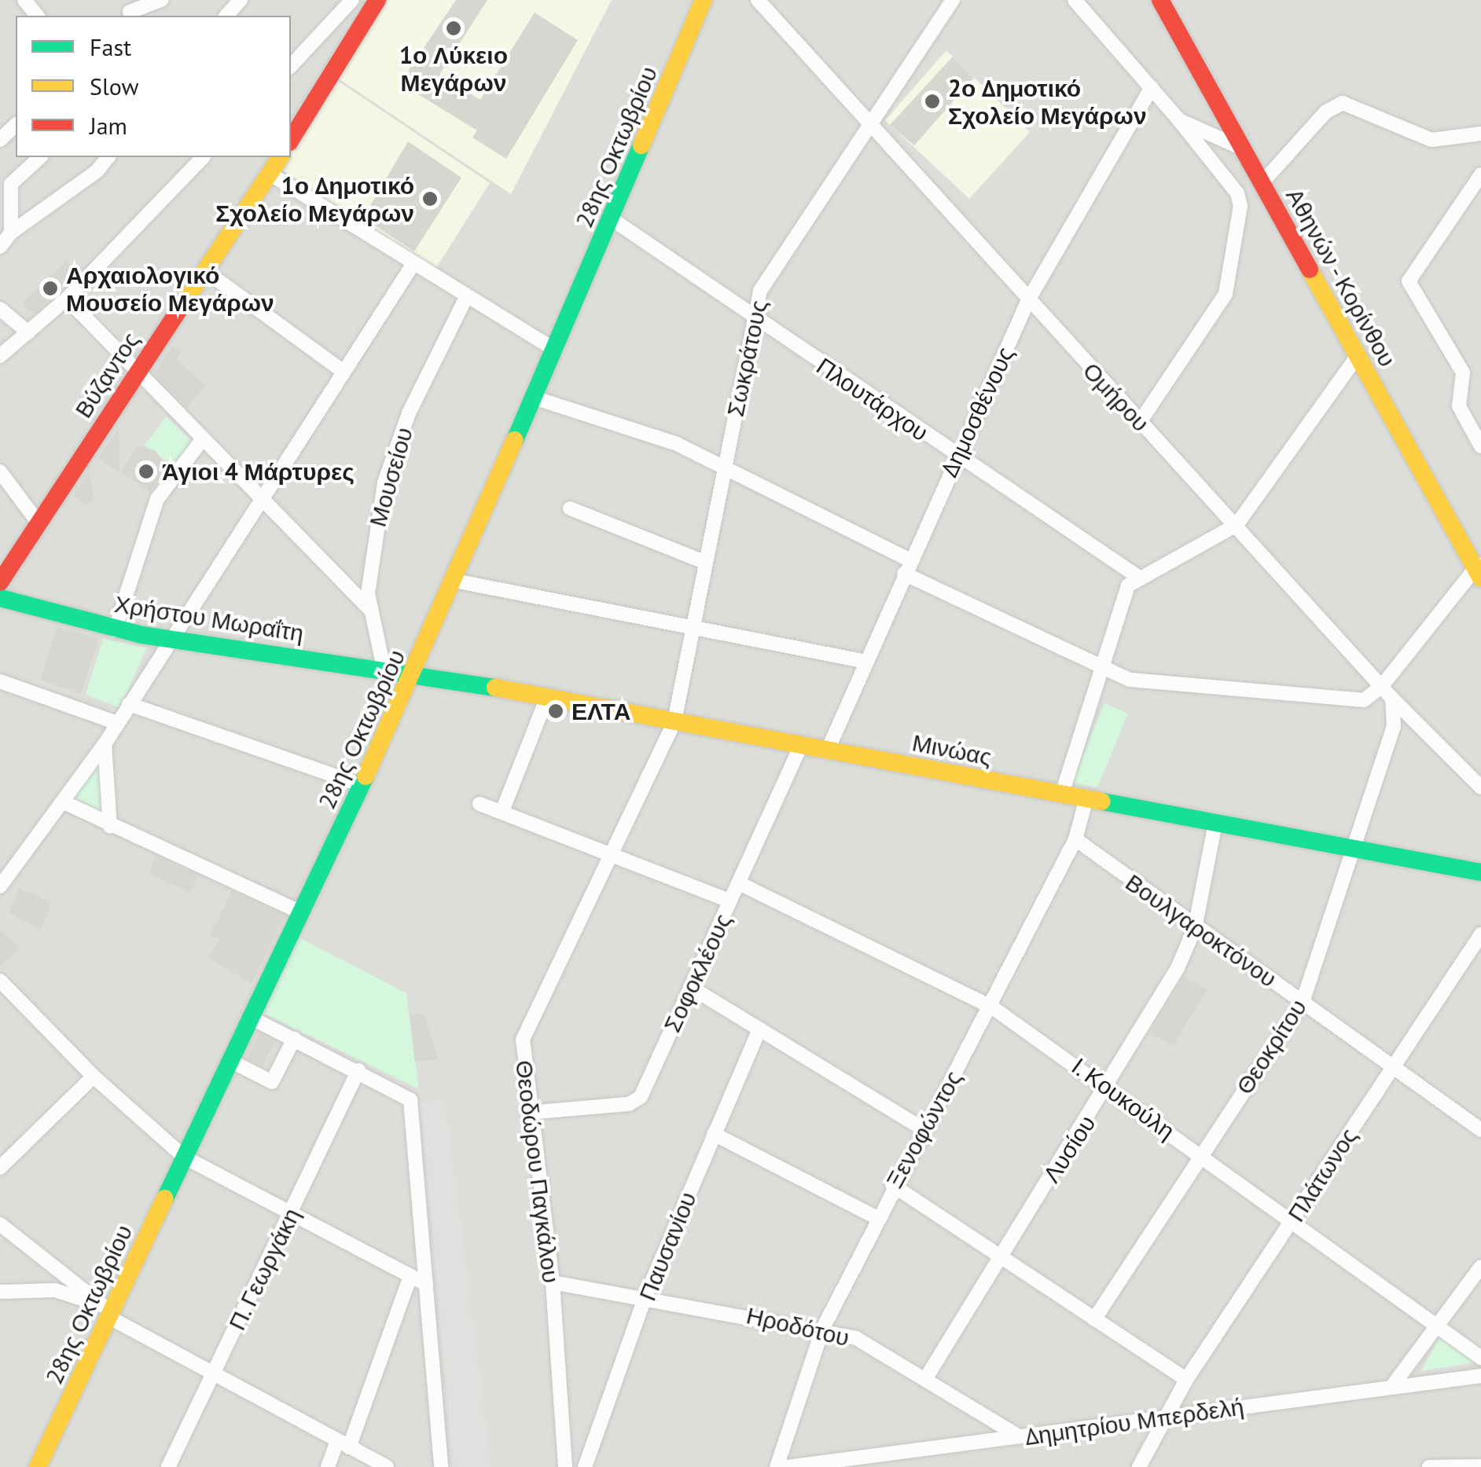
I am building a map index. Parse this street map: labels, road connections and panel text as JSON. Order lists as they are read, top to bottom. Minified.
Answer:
{"streets":{"street":["28ης Οκτωβρίου","Αθηνών - Κορίνθου","Σωκράτους","Βύζαντος","Ομήρου","Πλουτάρχου","Δημοσθένους","Μουσείου","Χρήστου Μωραΐτη","Μινώας","Βουλγαροκτόνου","Σοφοκλέους","Θεοκρίτου","Ι. Κουκούλη","Ξενοφώντος","Λυσίου","Θεοδώρου Παγκάλου","Πλάτωνος","Παυσανίου","Π. Γεωργάκη","Ηροδότου","Δημητρίου Μπερδελή"]},"crossings":[["28ης Οκτωβρίου","Πλουτάρχου"],["28ης Οκτωβρίου","Χρήστου Μωραΐτη"],["28ης Οκτωβρίου","Μινώας"],["Σωκράτους","Ομήρου"],["Σωκράτους","Πλουτάρχου"],["Σωκράτους","Μινώας"],["Σωκράτους","Θεοδώρου Παγκάλου"],["Ομήρου","Δημοσθένους"],["Ομήρου","Θεοκρίτου"],["Πλουτάρχου","Δημοσθένους"],["Δημοσθένους","Μινώας"],["Μουσείου","Χρήστου Μωραΐτη"],["Χρήστου Μωραΐτη","Μινώας"],["Μινώας","Σοφοκλέους"],["Μινώας","Θεοκρίτου"],["Μινώας","Ξενοφώντος"],["Μινώας","Λυσίου"],["Μινώας","Θεοδώρου Παγκάλου"],["Βουλγαροκτόνου","Θεοκρίτου"],["Βουλγαροκτόνου","Ξενοφώντος"],["Βουλγαροκτόνου","Λυσίου"],["Βουλγαροκτόνου","Πλάτωνος"],["Σοφοκλέους","Ι. Κουκούλη"],["Σοφοκλέους","Θεοδώρου Παγκάλου"],["Θεοκρίτου","Ι. Κουκούλη"],["Ι. Κουκούλη","Ξενοφώντος"],["Ι. Κουκούλη","Λυσίου"],["Ι. Κουκούλη","Πλάτωνος"],["Ξενοφώντος","Ηροδότου"],["Λυσίου","Ηροδότου"],["Θεοδώρου Παγκάλου","Ηροδότου"],["Πλάτωνος","Δημητρίου Μπερδελή"],["Παυσανίου","Ηροδότου"],["Ηροδότου","Δημητρίου Μπερδελή"]],"places":["1ο Λύκειο Μεγάρων","2ο Δημοτικό Σχολείο Μεγάρων","1ο Δημοτικό Σχολείο Μεγάρων","Αρχαιολογικό Μουσείο Μεγάρων","Άγιοι 4 Μάρτυρες","ΕΛΤΑ"],"legend":["Fast","Slow","Jam"]}
